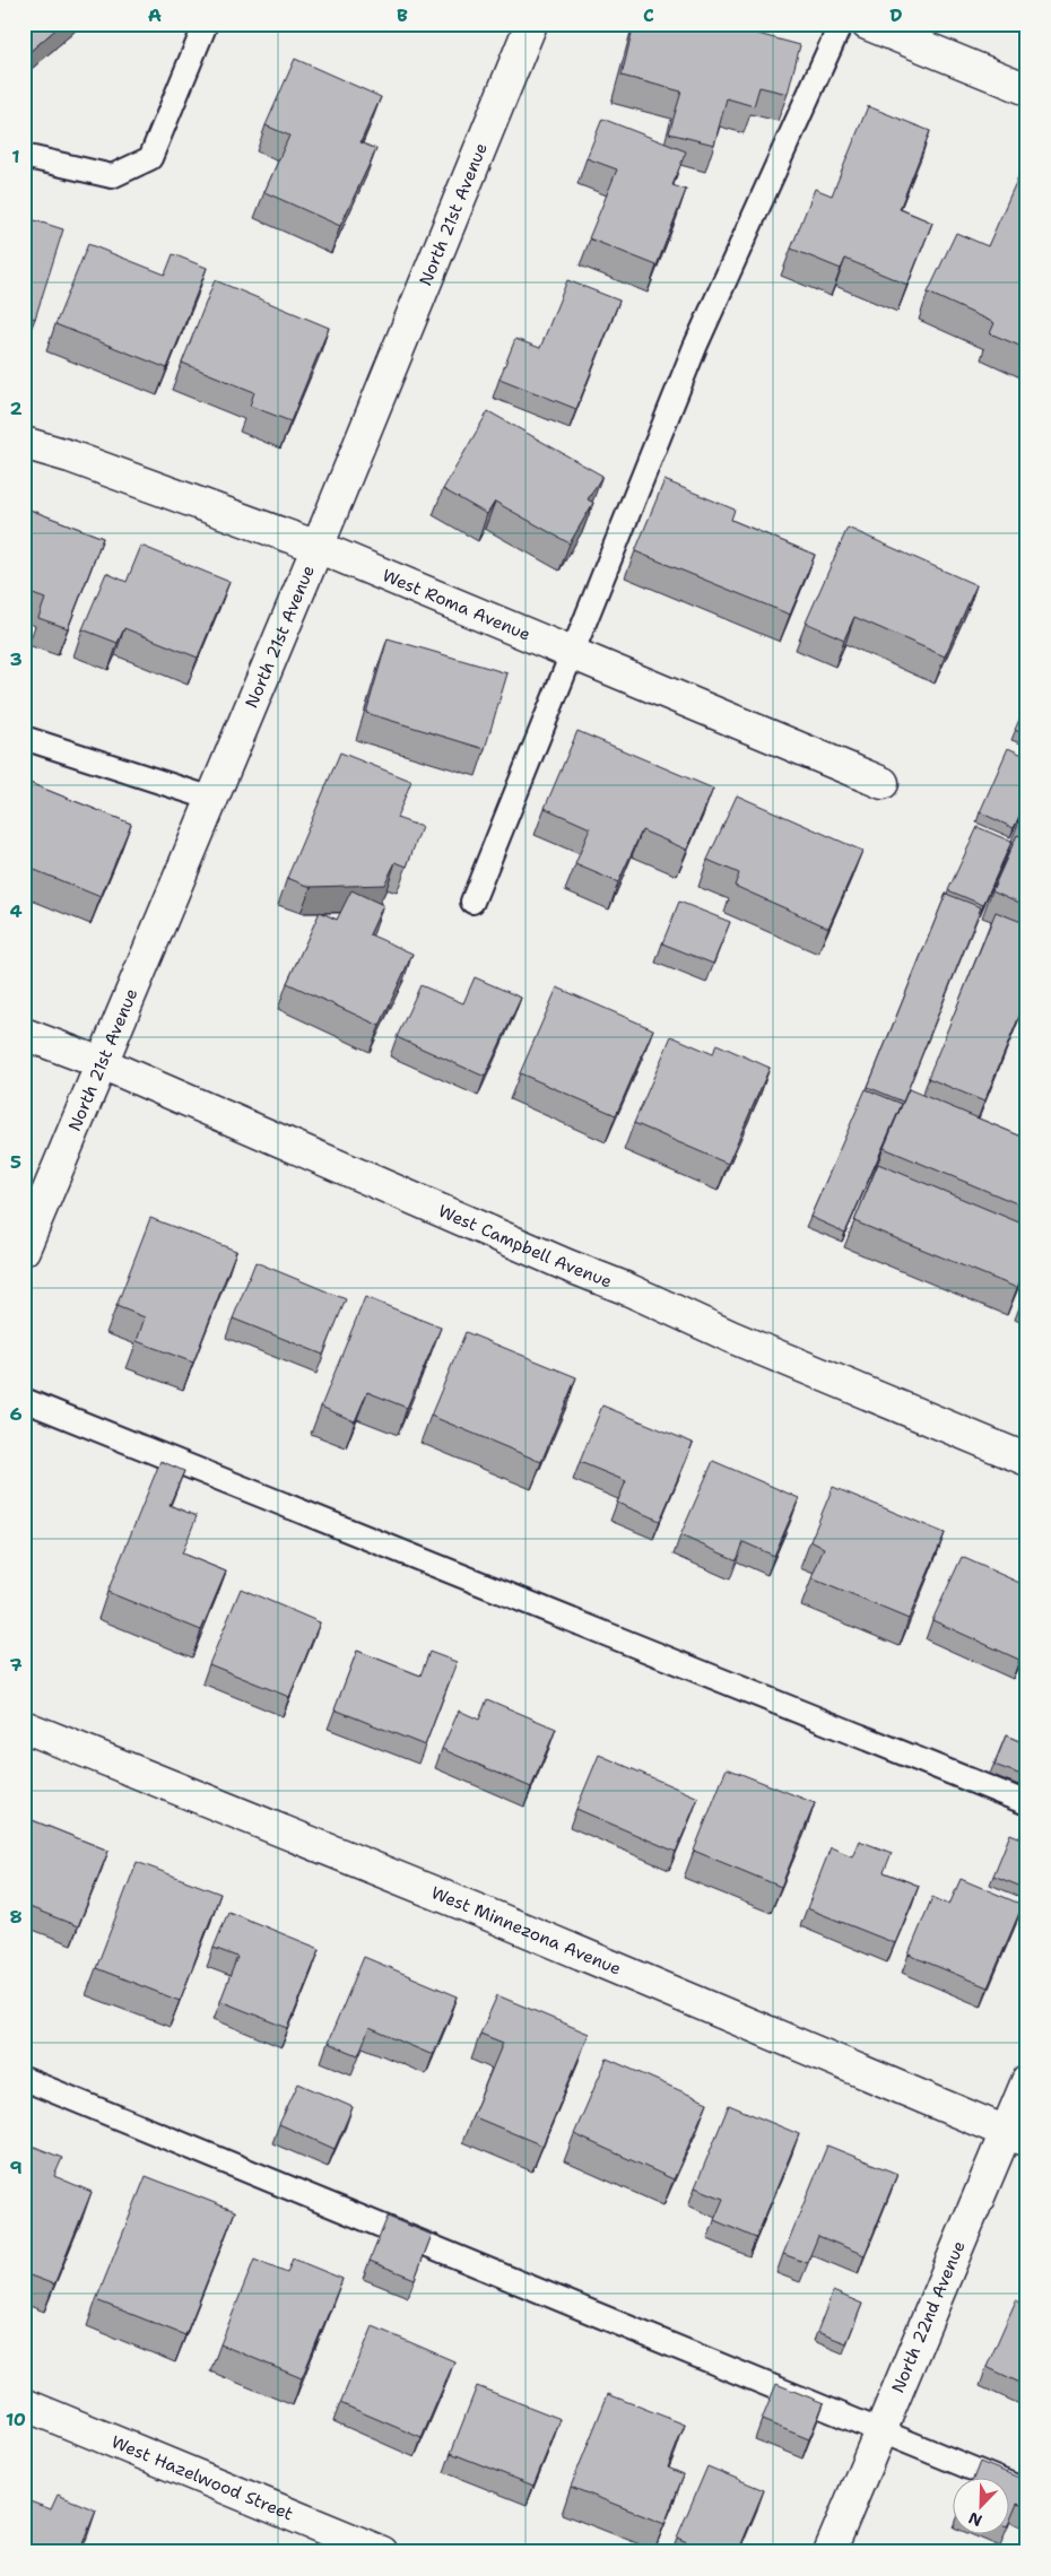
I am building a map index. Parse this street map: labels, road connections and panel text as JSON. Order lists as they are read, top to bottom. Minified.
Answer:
{"streets":{"street":["North 21st Avenue","West Roma Avenue","West Campbell Avenue","West Minnezona Avenue","North 22nd Avenue","West Hazelwood Street"]},"crossings":[["North 21st Avenue","West Roma Avenue"],["North 21st Avenue","West Campbell Avenue"],["West Minnezona Avenue","North 22nd Avenue"]],"north":"bottom left","grid":{"columns":["A","B","C","D"],"rows":["1","2","3","4","5","6","7","8","9","10"]}}
